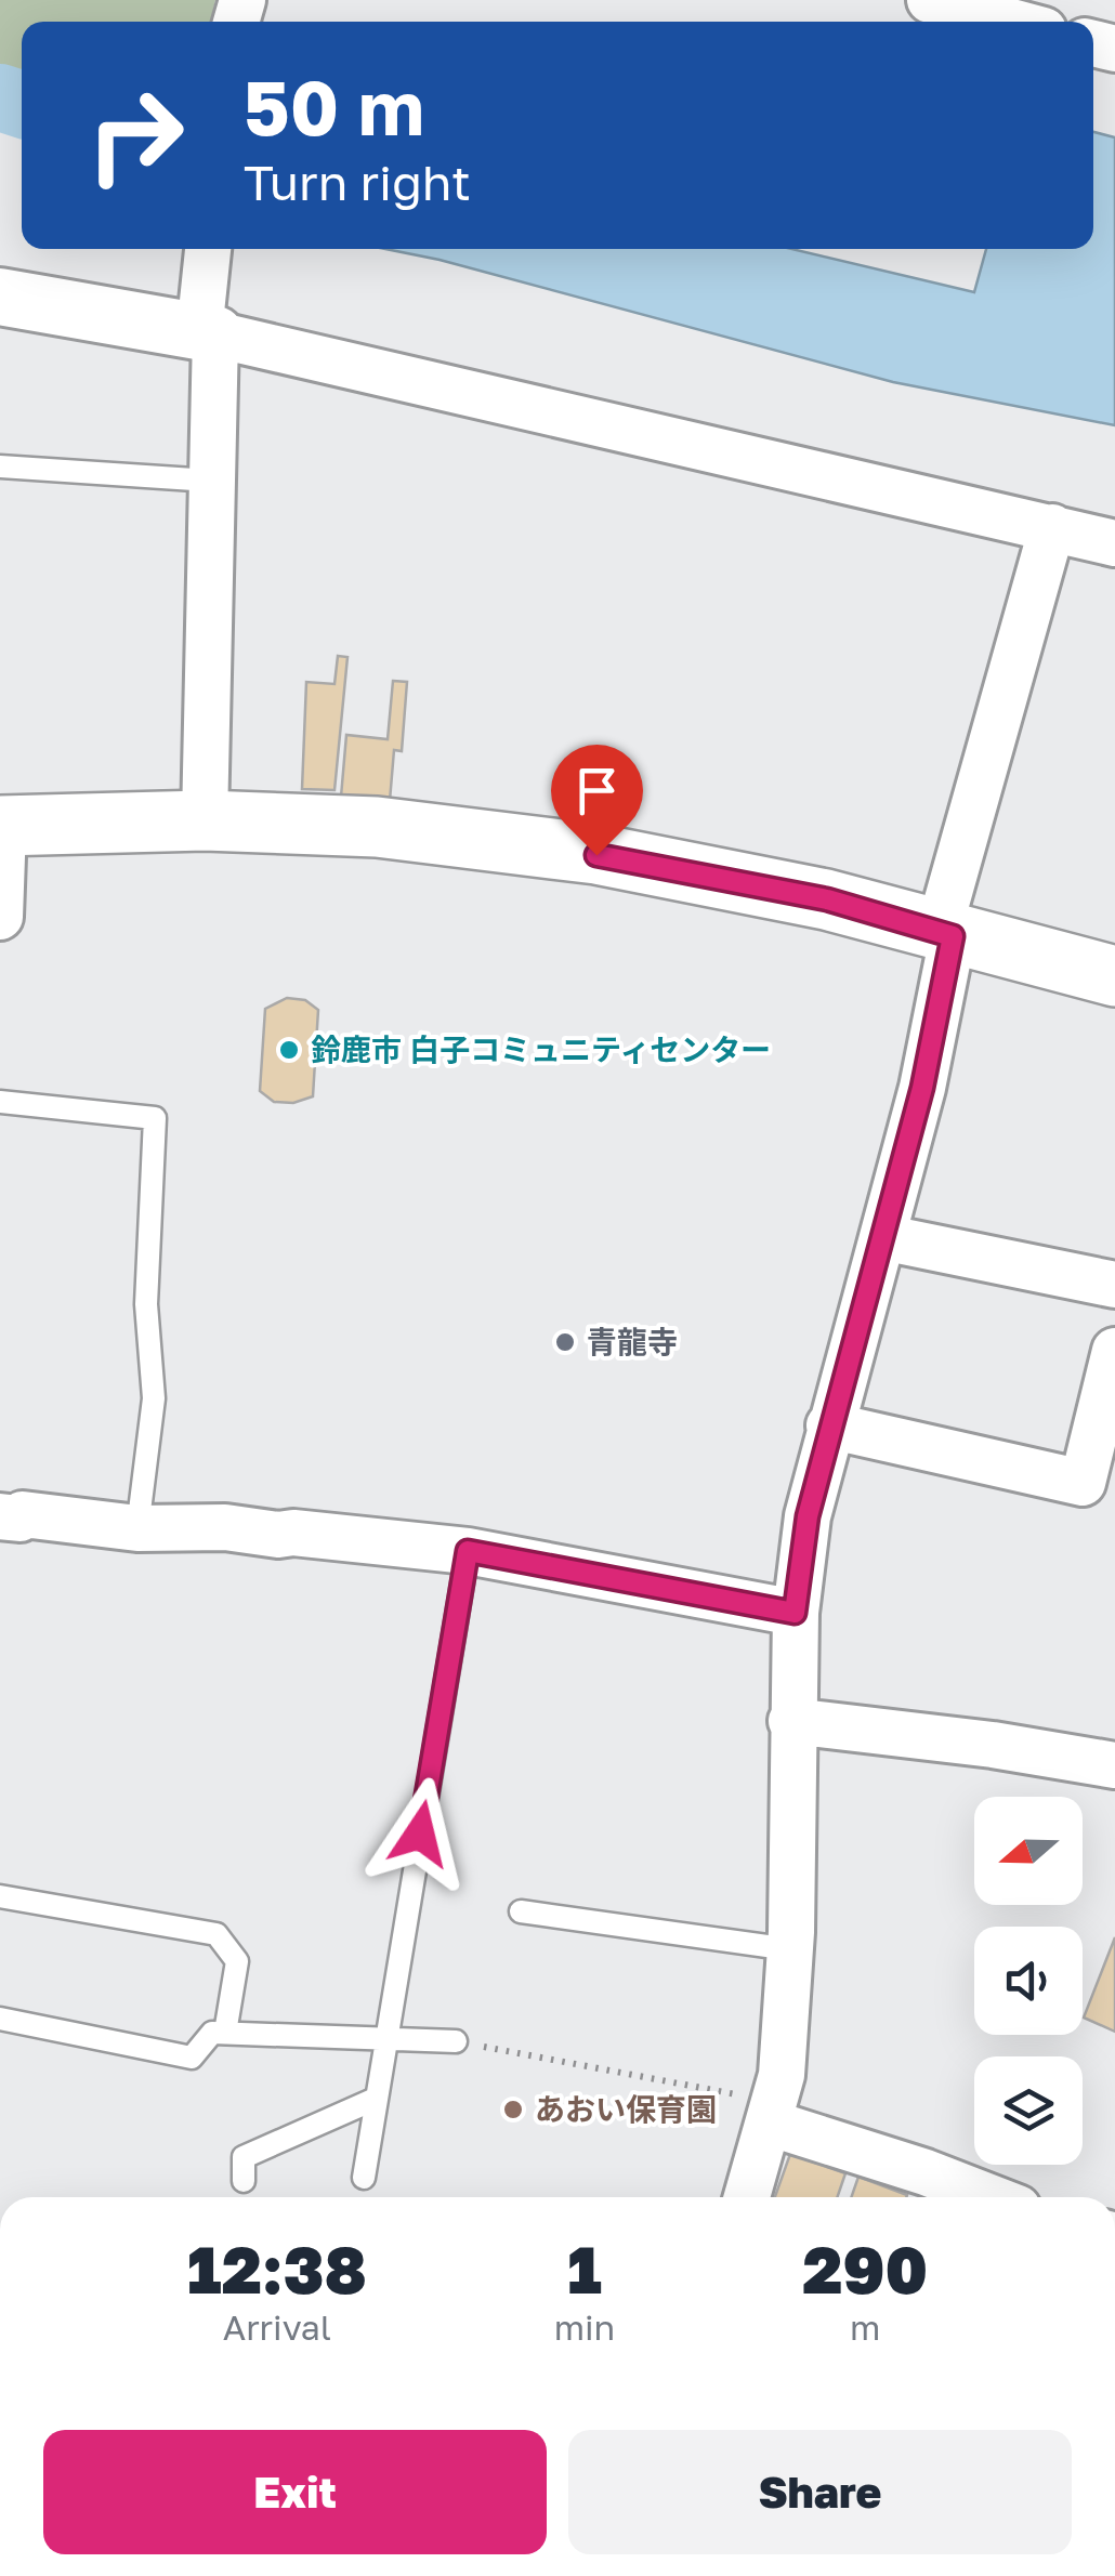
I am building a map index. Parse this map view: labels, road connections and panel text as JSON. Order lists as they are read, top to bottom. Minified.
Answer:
{"places":["鈴鹿市 白子コミュニティセンター","青龍寺","あおい保育園"],"north":"left","page":{"turn":["50 m","Turn right"],"eta":["12:38","Arrival","1","min","290","m"],"buttons":["Exit","Share"]}}
